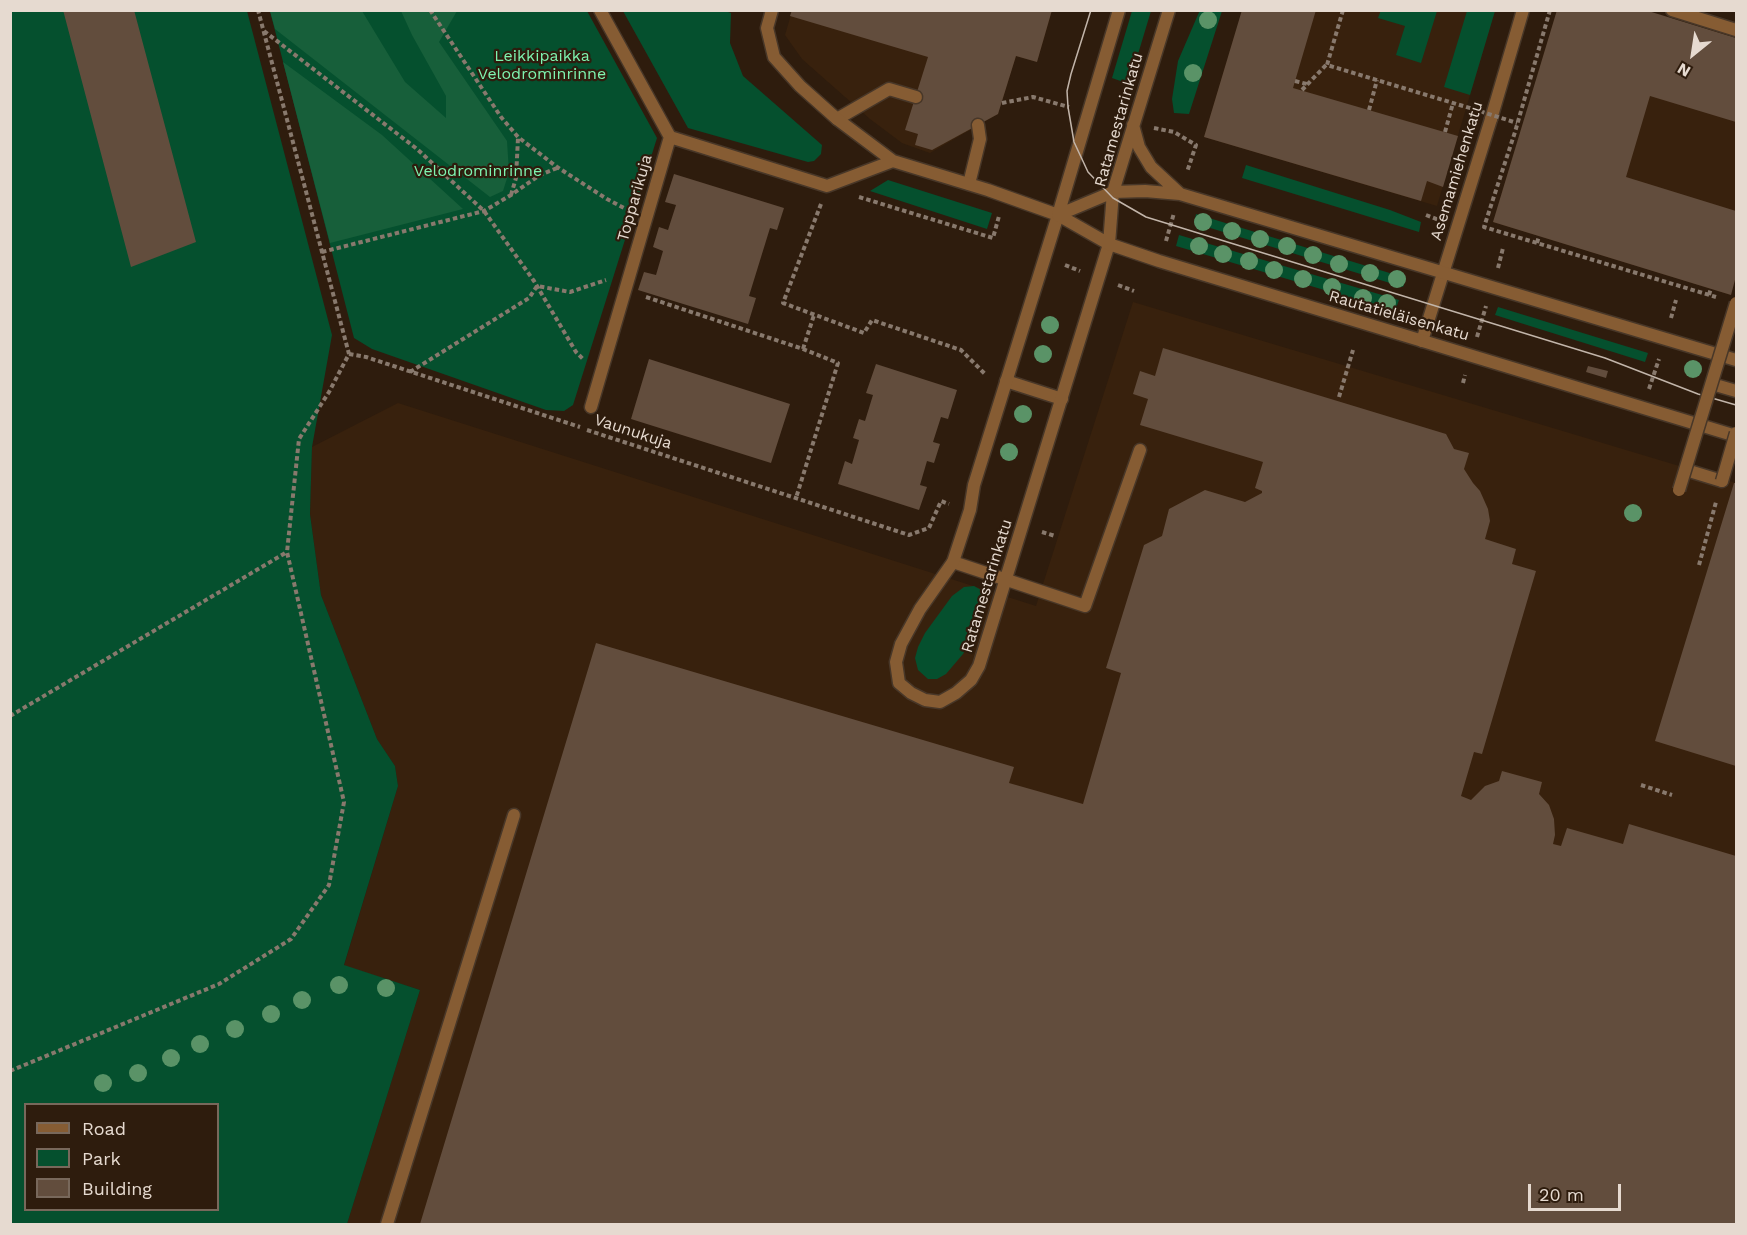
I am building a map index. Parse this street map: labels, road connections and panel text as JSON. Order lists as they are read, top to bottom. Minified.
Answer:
{"streets":{"street":["Ratamestarinkatu","Asemamiehenkatu","Topparikuja","Rautatieläisenkatu"],"path":["Vaunukuja"]},"crossings":[["Ratamestarinkatu","Rautatieläisenkatu"],["Ratamestarinkatu","Vaunukuja"],["Asemamiehenkatu","Rautatieläisenkatu"]],"parks":["Leikkipaikka Velodrominrinne","Velodrominrinne"],"legend":["Road","Park","Building"],"scale_bar":"20 m","north":"bottom left"}
